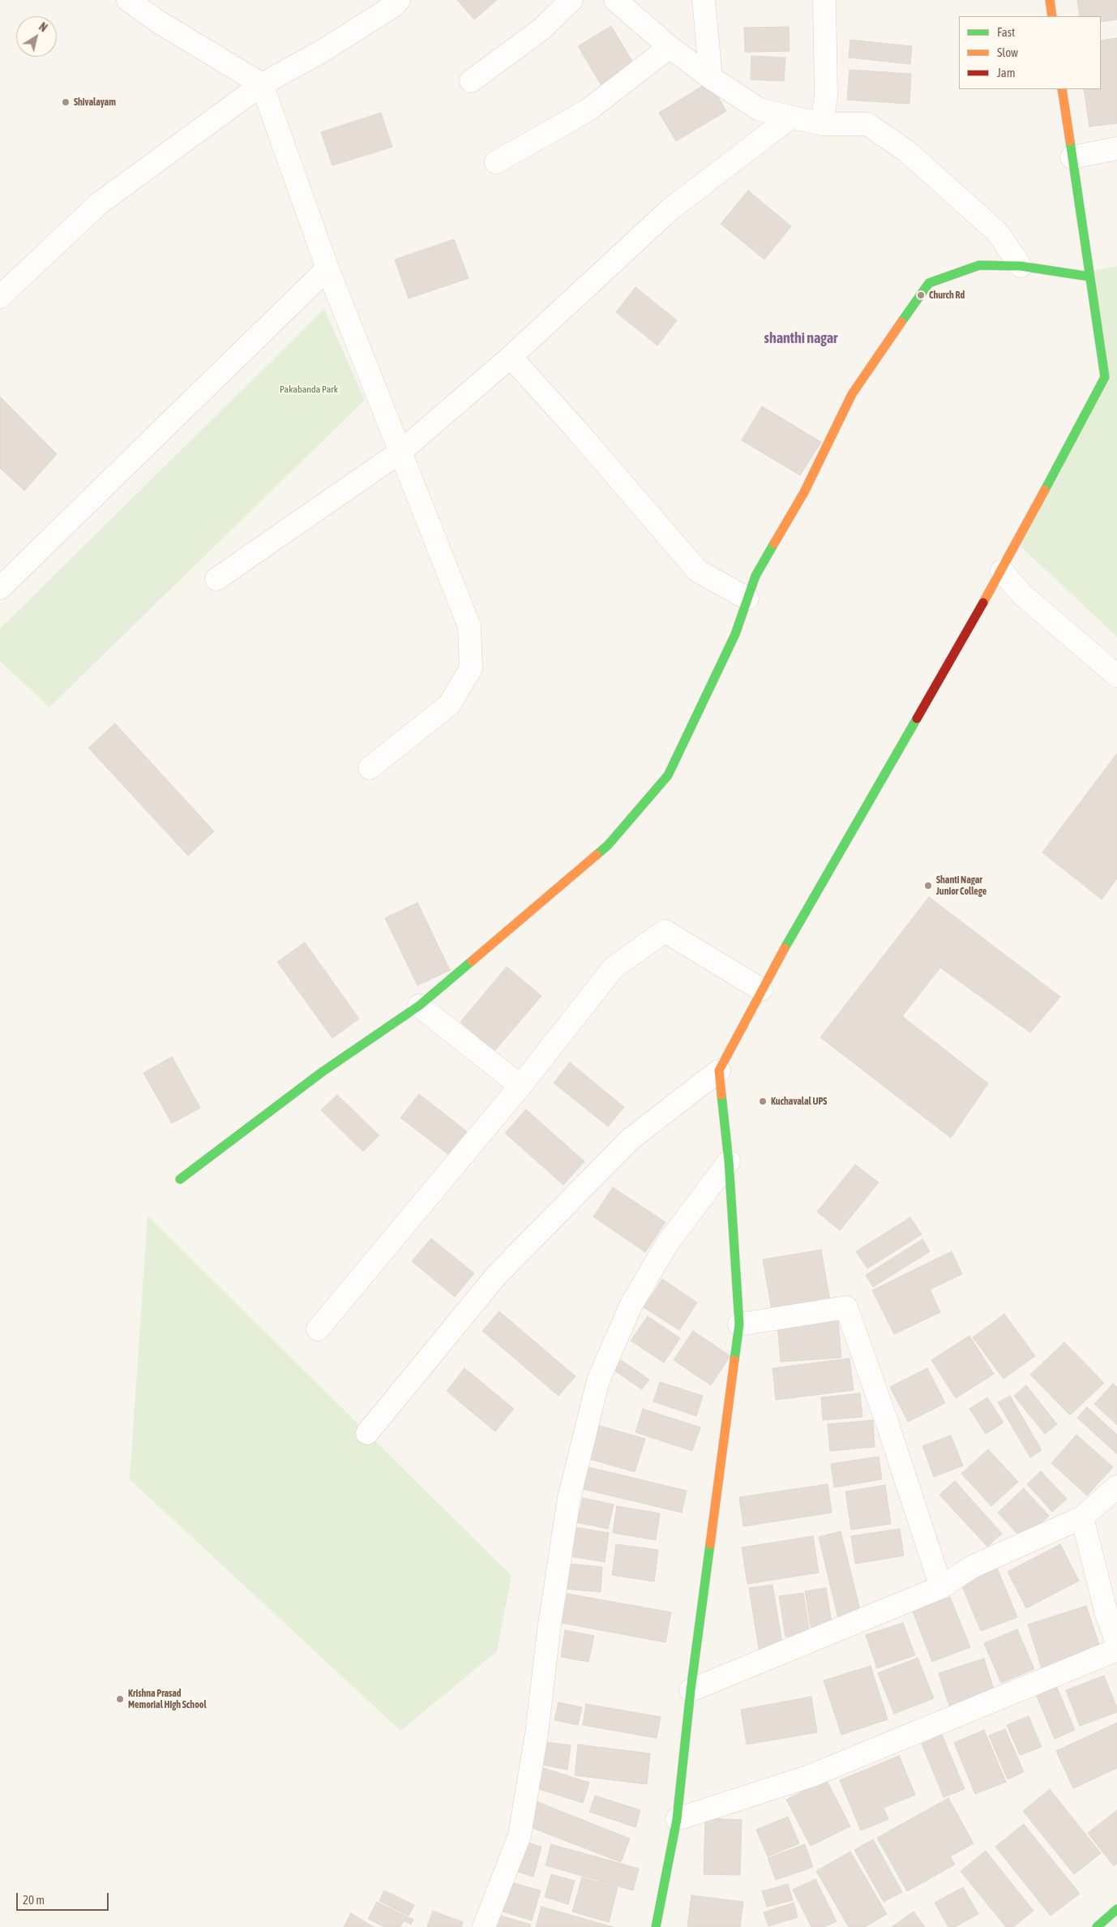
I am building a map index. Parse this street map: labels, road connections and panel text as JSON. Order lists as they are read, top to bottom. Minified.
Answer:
{"districts":["shanthi nagar"],"parks":["Pakabanda Park"],"places":["Shivalayam","Church Rd","Shanti Nagar Junior College","Kuchavalal UPS","Krishna Prasad Memorial High School"],"legend":["Fast","Slow","Jam"],"scale_bar":"20 m","north":"top right"}
